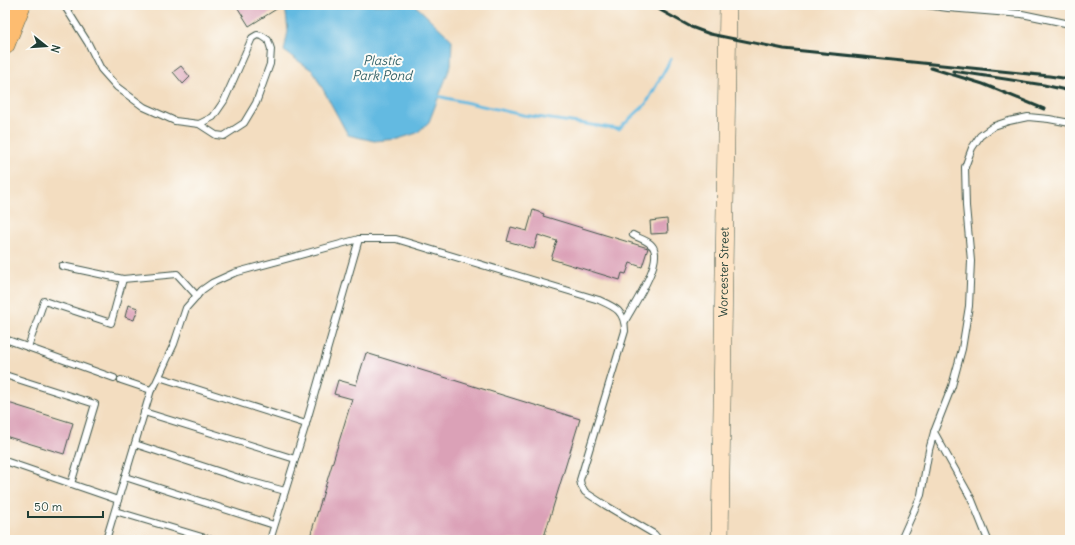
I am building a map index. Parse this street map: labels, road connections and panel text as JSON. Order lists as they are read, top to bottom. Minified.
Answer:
{"streets":{"main road":["Worcester Street"]},"water":["Plastic Park Pond"],"scale_bar":"50 m","north":"right"}
